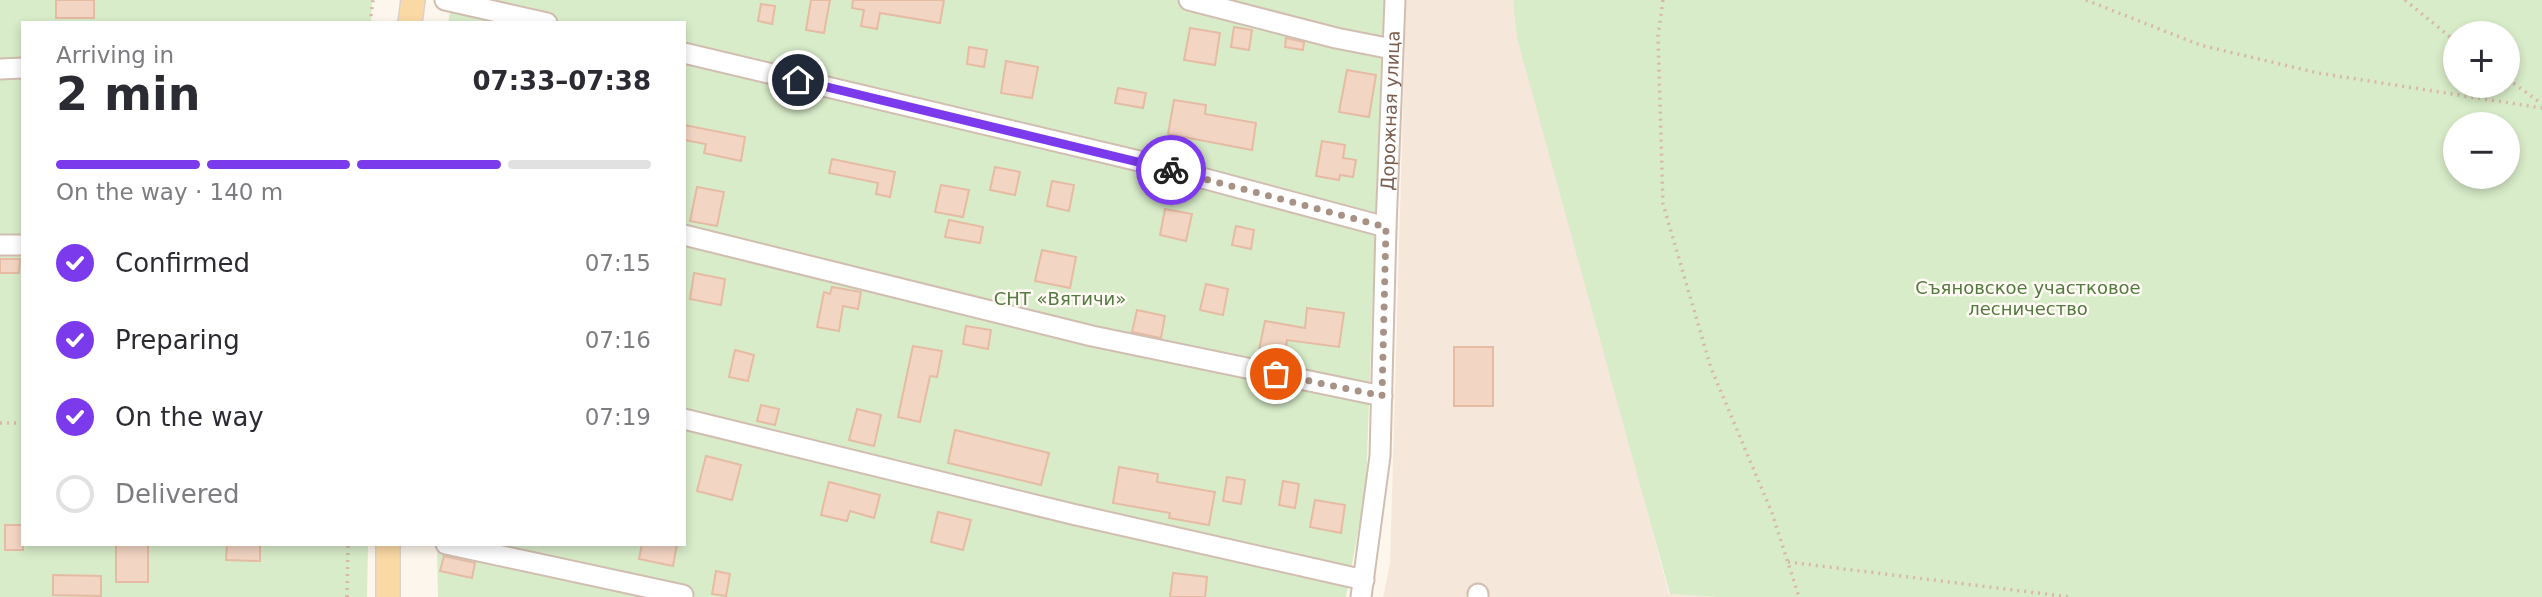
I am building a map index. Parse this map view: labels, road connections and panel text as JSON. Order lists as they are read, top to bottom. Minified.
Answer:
{"streets":{"street":["Дорожная улица"]},"parks":["Съяновское участковое лесничество","СНТ «Вятичи»"],"page":{"map_buttons":["+","−"],"heading":["2 min","Arriving in","07:33–07:38"],"bar":"On the way · 140 m","list":[["Confirmed","07:15"],["Preparing","07:16"],["On the way","07:19"],"Delivered"]}}
